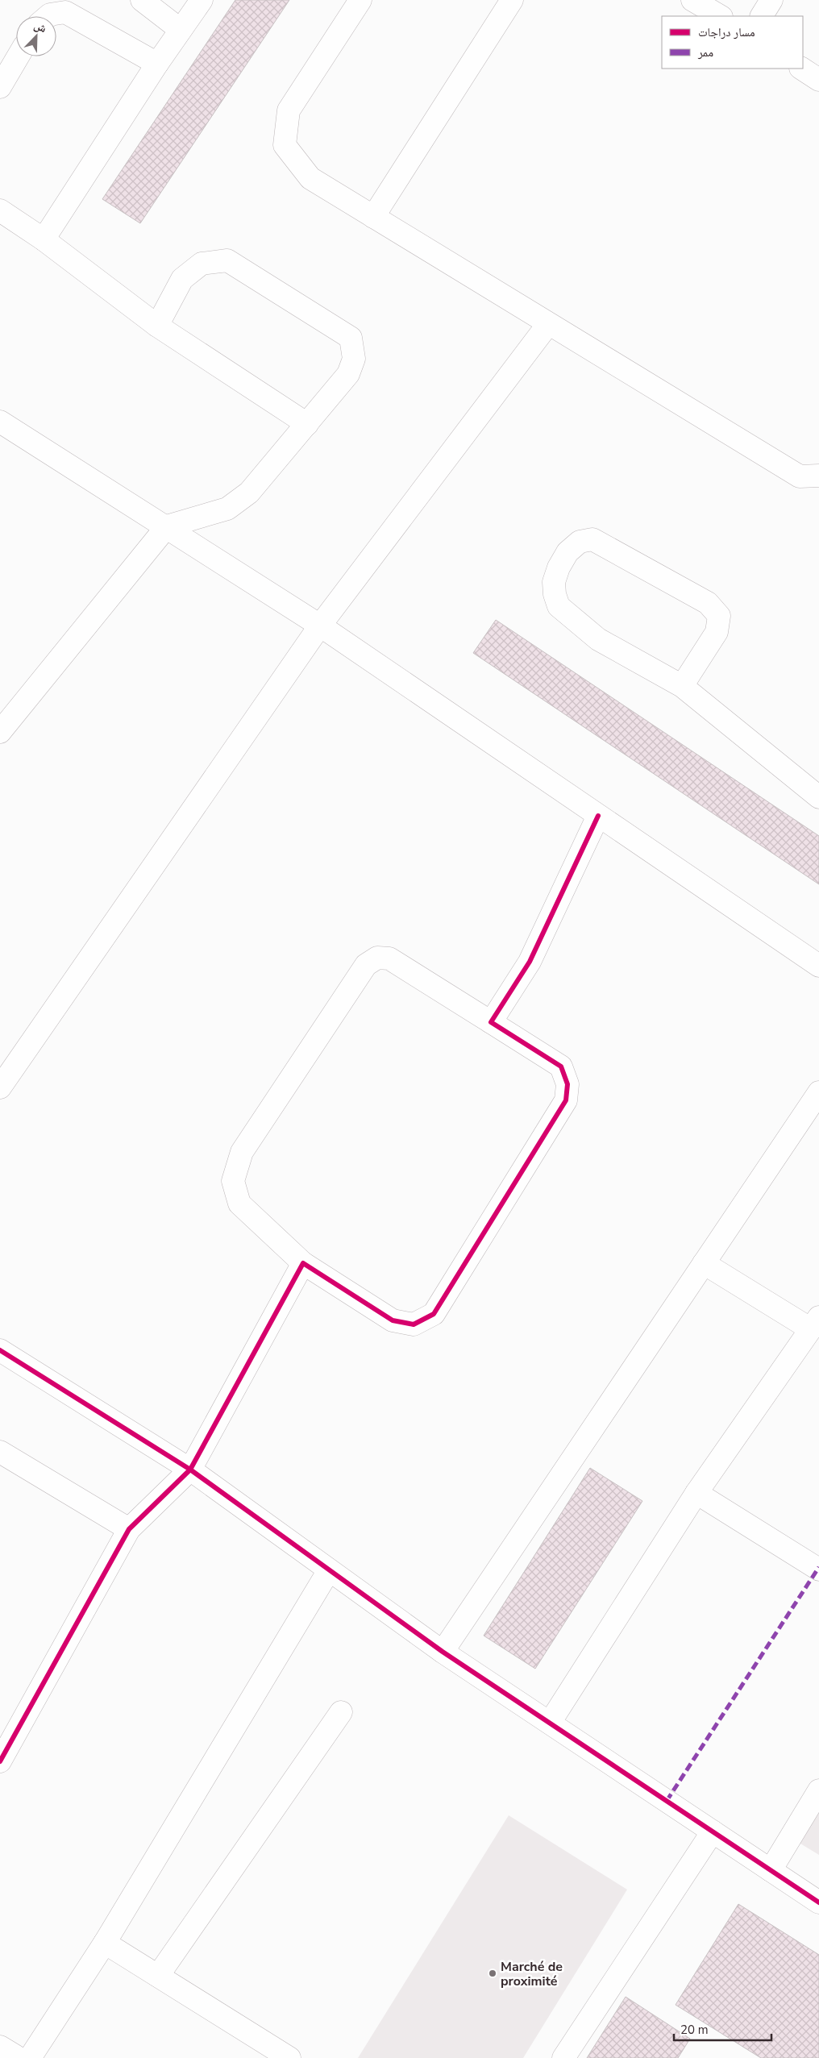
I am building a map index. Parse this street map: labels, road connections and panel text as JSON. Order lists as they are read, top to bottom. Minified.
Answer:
{"places":["Marché de proximité"],"legend":["مسار دراجات","ممر"],"scale_bar":"20 m","north":"top right"}
